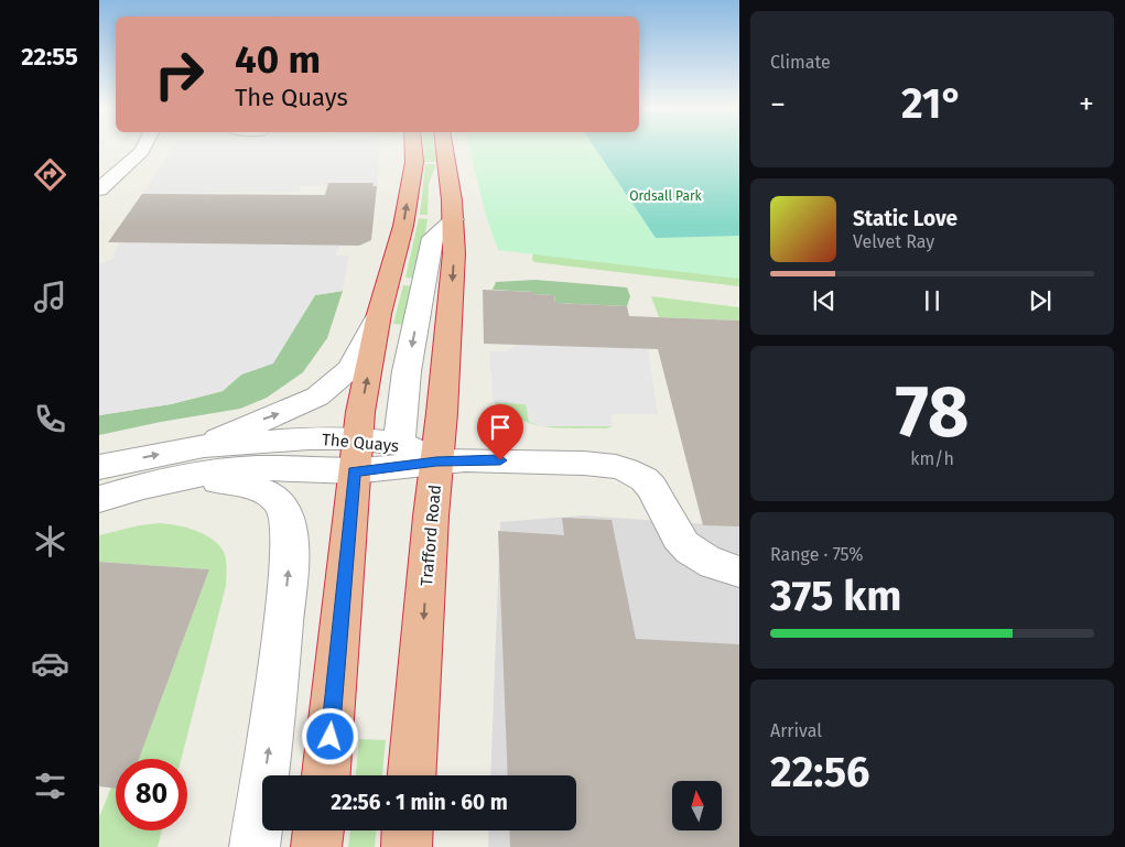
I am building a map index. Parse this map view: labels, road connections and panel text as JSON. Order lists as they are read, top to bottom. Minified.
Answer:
{"streets":{"highway":["Trafford Road"],"street":["The Quays"]},"crossings":[["The Quays","Trafford Road"]],"parks":["Ordsall Park"],"north":"top","page":{"tabs":"22:55","tile":["Climate",["78","km/h"],["Range · 75%","375 km"],["Arrival","22:56"]],"turn":["40 m","The Quays"],"heat":["−","21°","+"],"song":["Static Love","Velvet Ray"],"limit":"80","trip":"22:56 · 1 min · 60 m"}}
